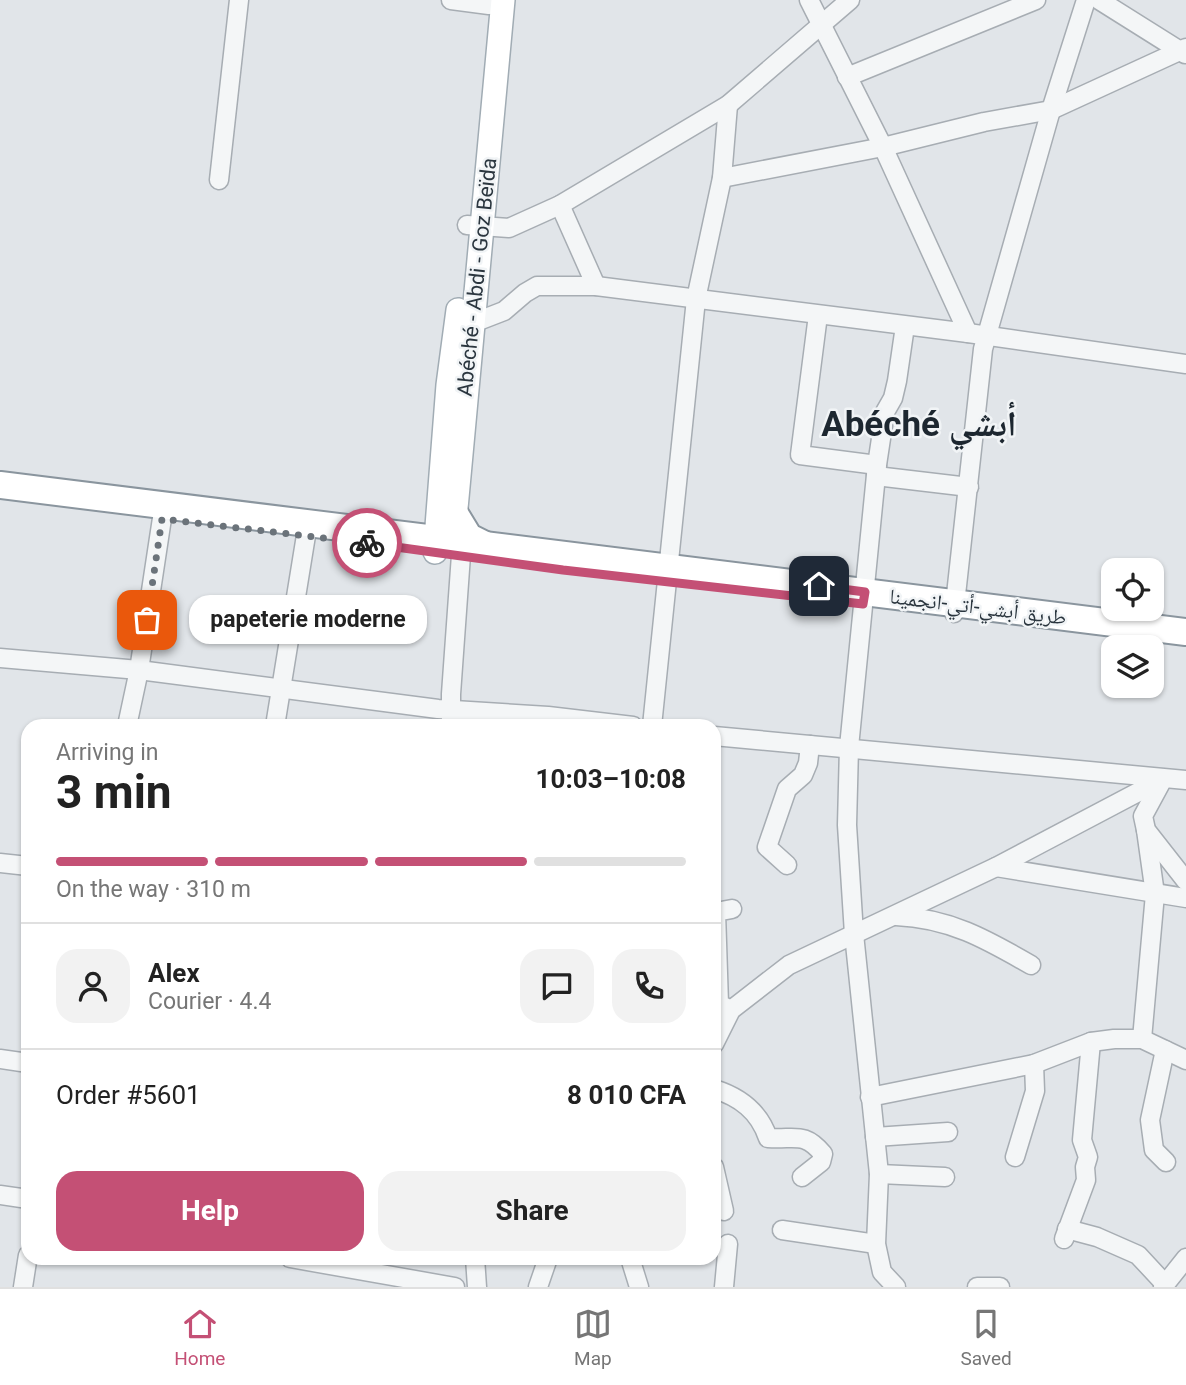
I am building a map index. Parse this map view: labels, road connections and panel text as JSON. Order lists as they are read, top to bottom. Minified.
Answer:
{"streets":{"main road":["Abéché - Abdi - Goz Beïda"]},"districts":["Abéché أبشي"],"places":["papeterie moderne"],"page":{"bubble":"papeterie moderne","heading":["3 min","Arriving in","10:03–10:08"],"panel":["Alex","Courier · 4.4","Order #5601","8 010 CFA"],"bar":"On the way · 310 m","buttons":["Help","Share"],"tabs":["Home","Map","Saved"]}}
